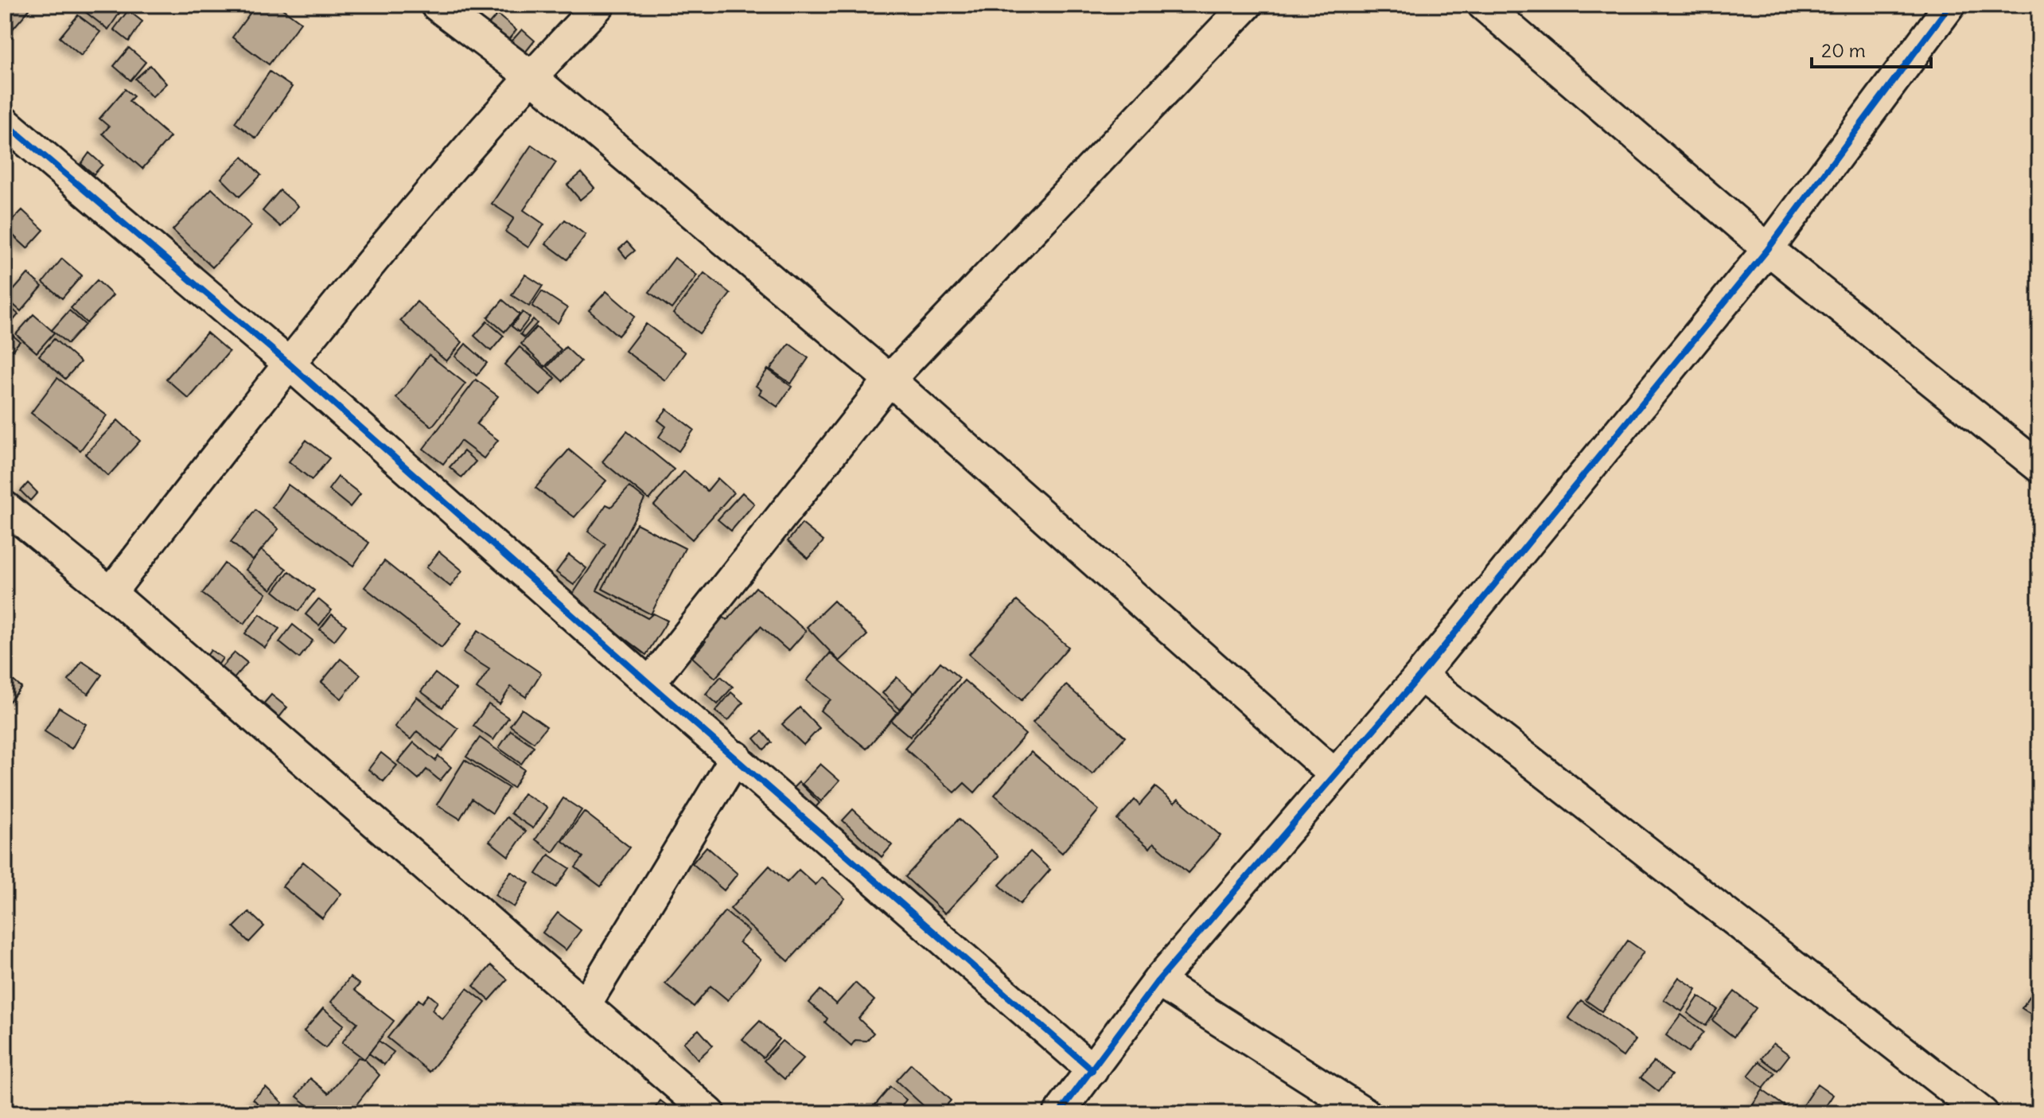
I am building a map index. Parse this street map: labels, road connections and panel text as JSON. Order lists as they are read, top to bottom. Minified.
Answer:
{"scale_bar":"20 m"}
